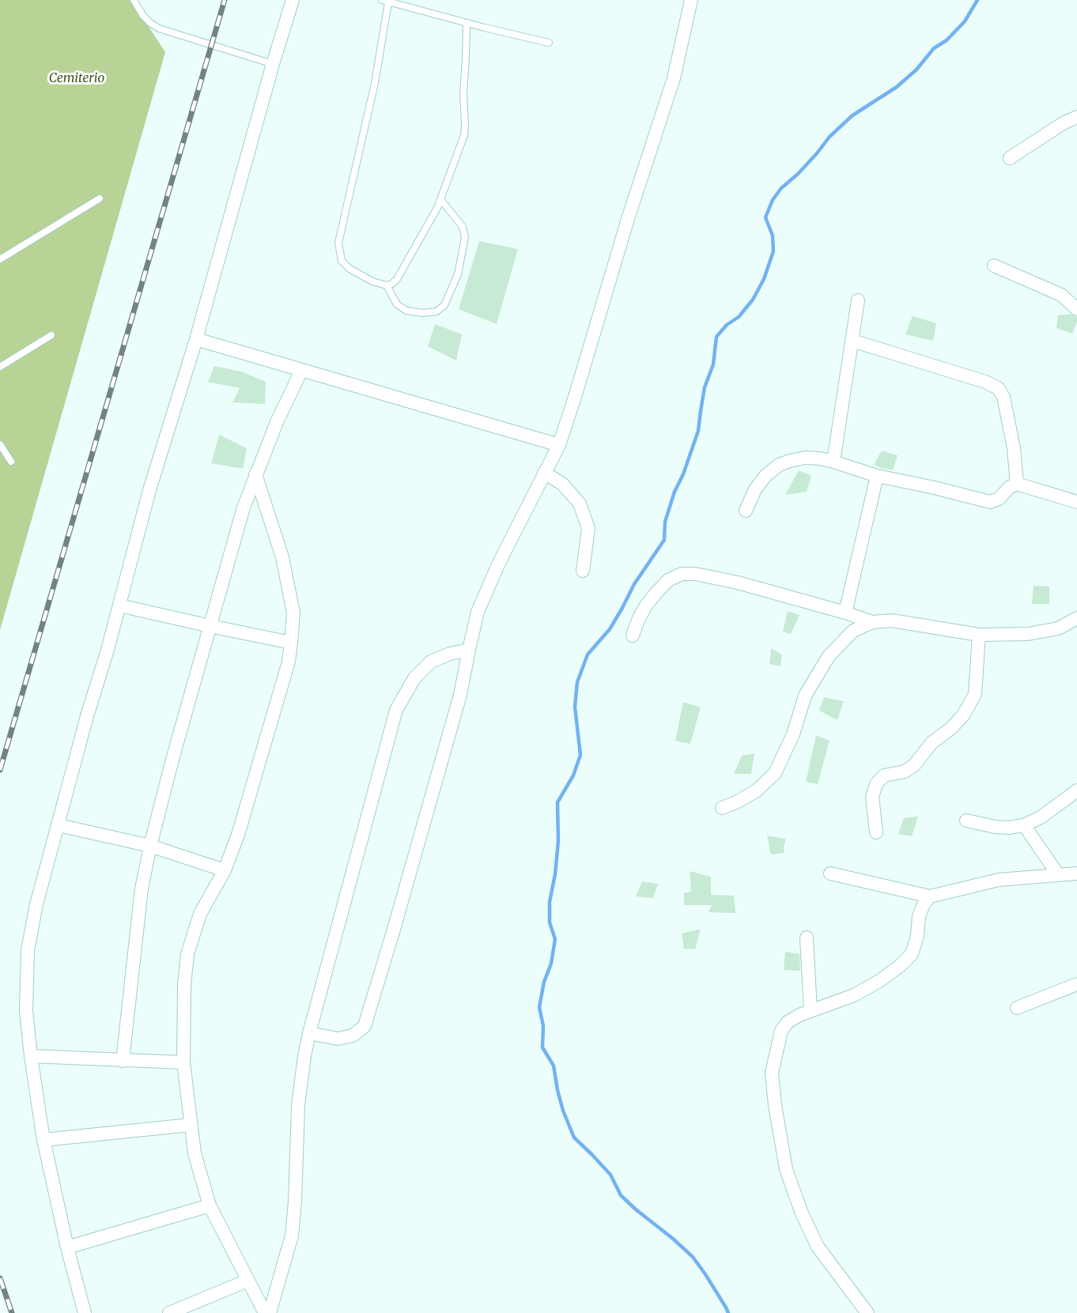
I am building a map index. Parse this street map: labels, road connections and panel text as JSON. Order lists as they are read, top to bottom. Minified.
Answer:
{"parks":["Cemiterio"]}
